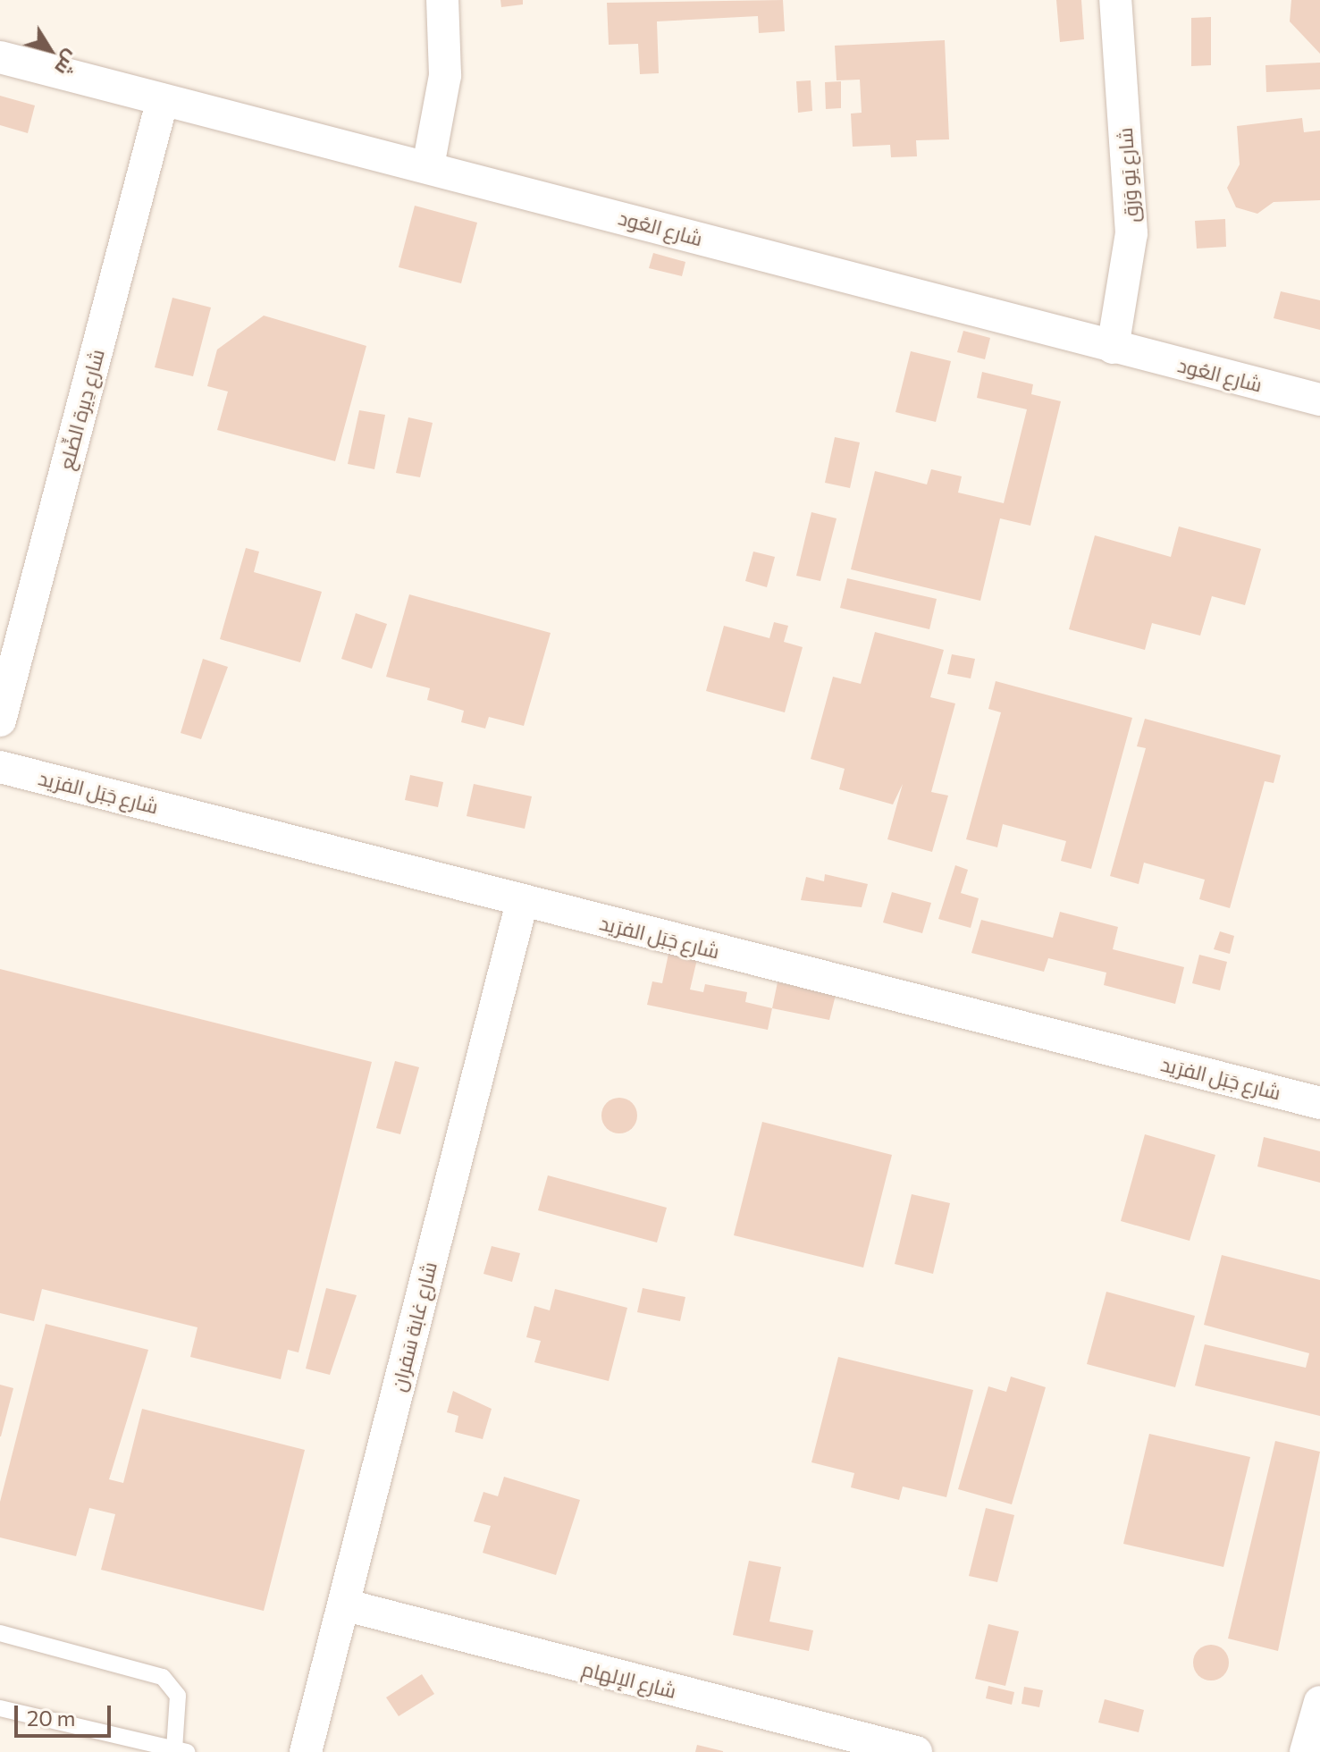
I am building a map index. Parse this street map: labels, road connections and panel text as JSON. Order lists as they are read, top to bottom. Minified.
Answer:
{"streets":{"street":["شارع يَو وَرَق","شارع العُود","شارع دِيرة الضِّلع","شارع جَبَل الفرَيد","شارع غابة سَفران","شارع الإلهام"]},"crossings":[["شارع يَو وَرَق","شارع العُود"],["شارع العُود","شارع دِيرة الضِّلع"],["شارع جَبَل الفرَيد","شارع غابة سَفران"],["شارع غابة سَفران","شارع الإلهام"]],"scale_bar":"20 m","north":"bottom right"}
